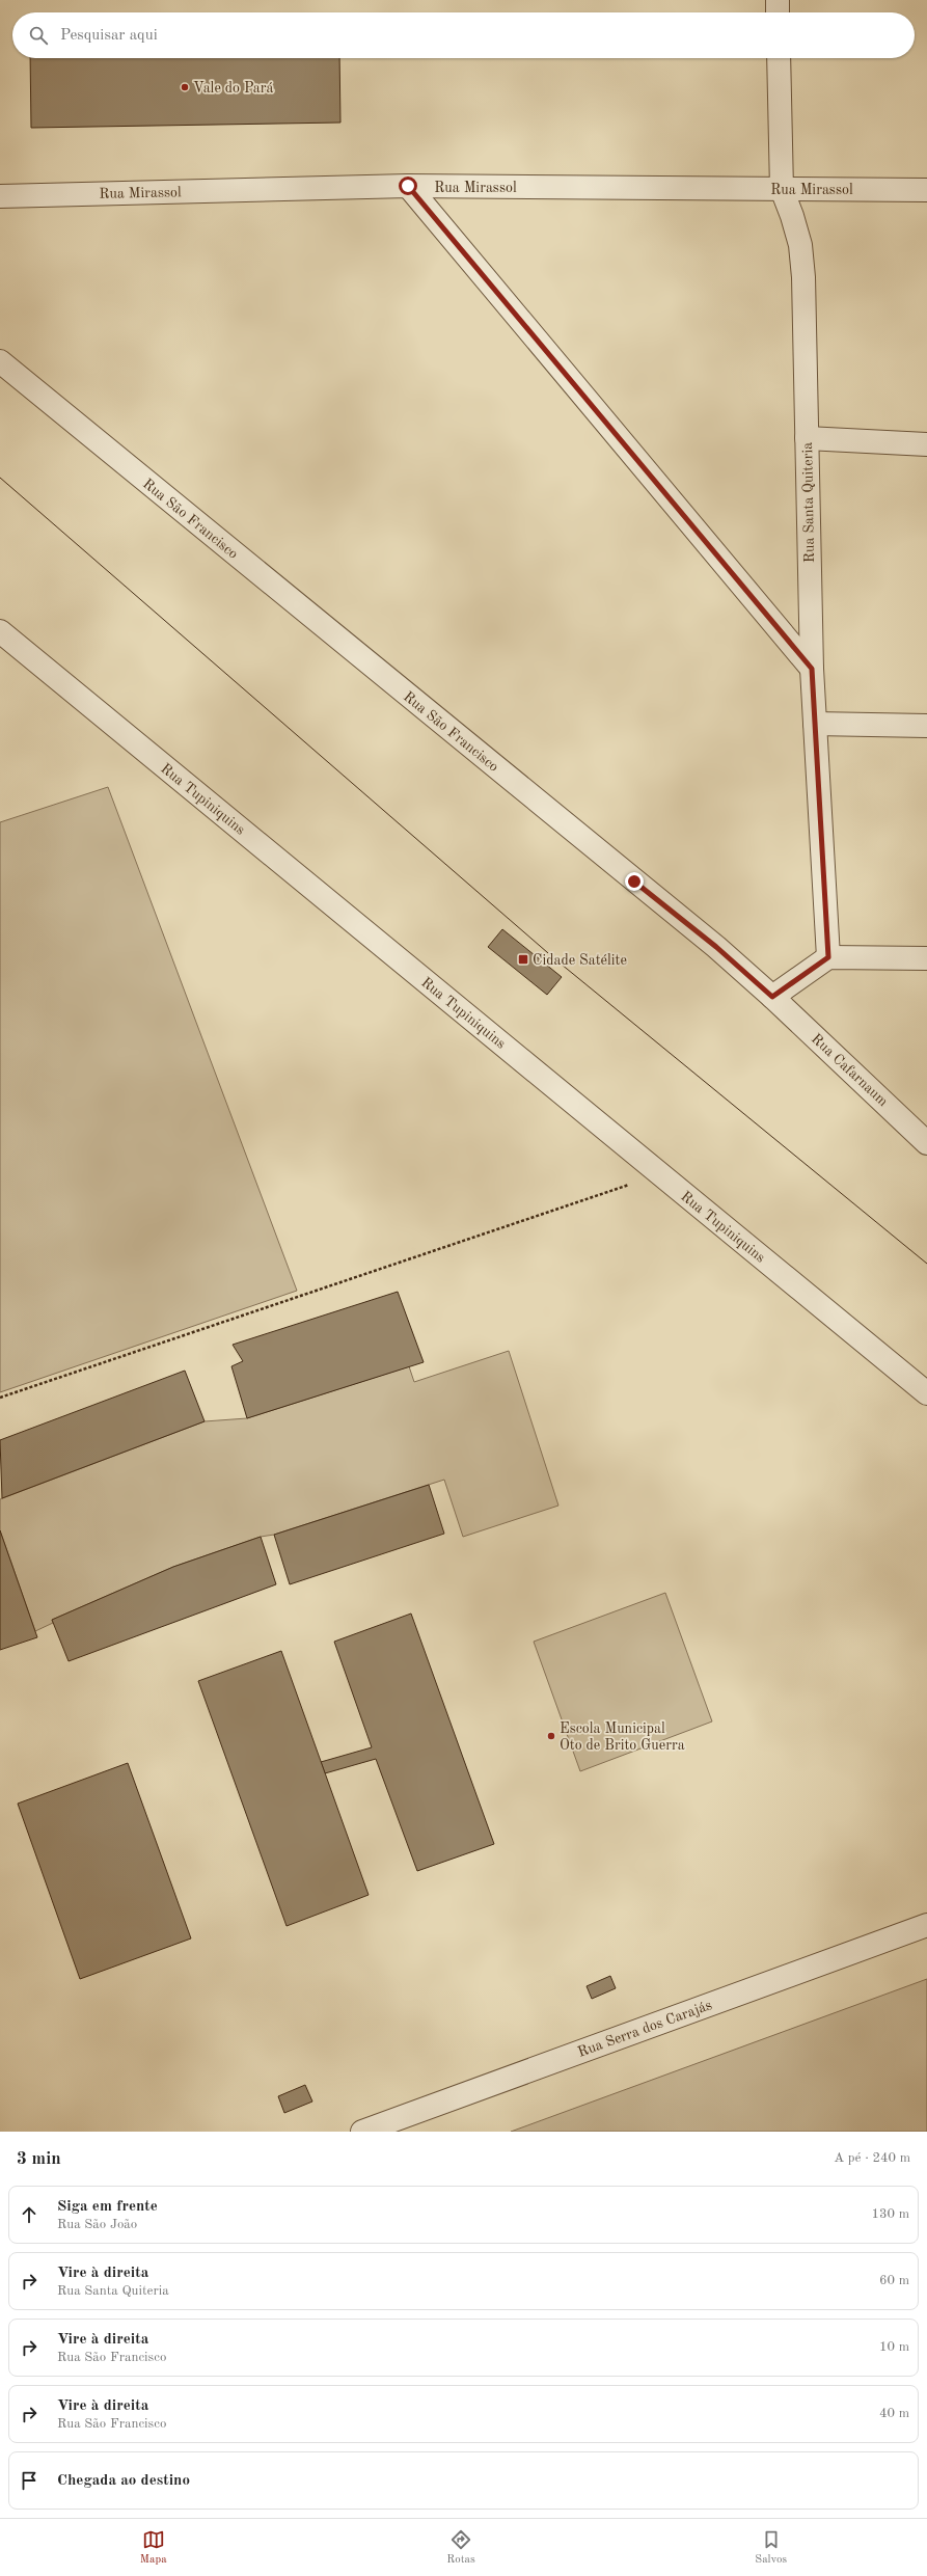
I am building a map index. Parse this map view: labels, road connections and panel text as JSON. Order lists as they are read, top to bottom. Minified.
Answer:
{"streets":{"street":["Rua Mirassol","Rua Santa Quiteria","Rua São Francisco","Rua Tupiniquins","Rua Cafarnaum","Rua Serra dos Carajás"]},"crossings":[["Rua Mirassol","Rua Santa Quiteria"],["Rua São Francisco","Rua Cafarnaum"]],"places":{"other":["Vale do Pará","Escola Municipal Oto de Brito Guerra"],"transit":["Cidade Satélite"]},"page":{"search":"Pesquisar aqui","heading":["3 min","A pé · 240 m"],"list":[["Siga em frente","Rua São João","130 m"],["Vire à direita","Rua Santa Quiteria","60 m"],["Vire à direita","Rua São Francisco","10 m"],["Vire à direita","Rua São Francisco","40 m"],"Chegada ao destino"],"nav":["Mapa","Rotas","Salvos"]}}
